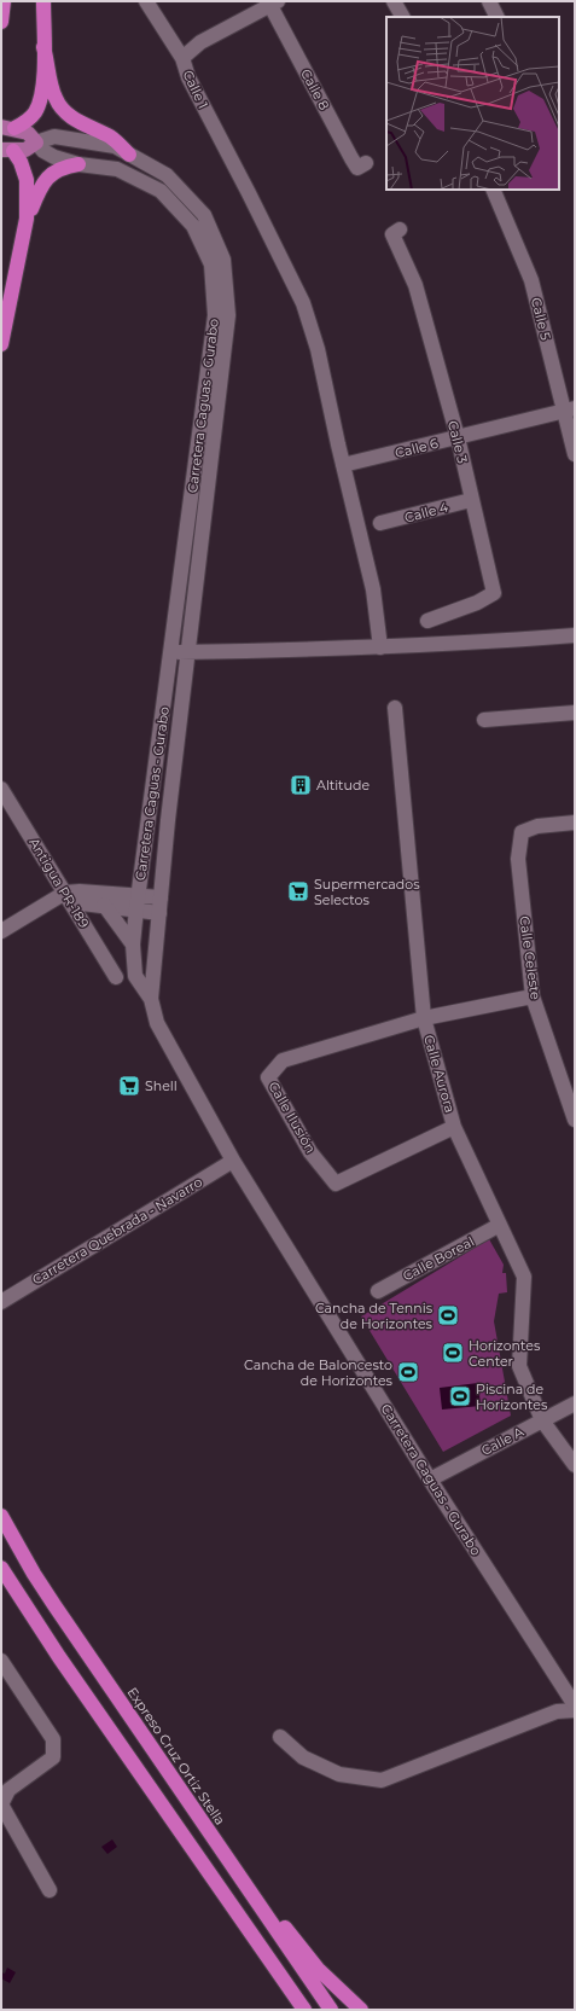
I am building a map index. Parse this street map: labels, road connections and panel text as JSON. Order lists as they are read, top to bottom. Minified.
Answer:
{"streets":{"highway":["Expreso Cruz Ortiz Stella"],"street":["Calle 1","Calle 8","Calle 5","Carretera Caguas - Gurabo","Calle 3","Calle 6","Calle 4","Antigua PR-189","Calle Celeste","Calle Aurora","Calle Ilusión","Carretera Quebrada - Navarro","Calle Boreal","Calle A"]},"crossings":[["Calle 1","Calle 8"],["Calle 1","Calle 6"],["Calle 5","Calle 6"],["Carretera Caguas - Gurabo","Carretera Quebrada - Navarro"],["Carretera Caguas - Gurabo","Calle A"],["Calle 3","Calle 6"],["Calle 3","Calle 4"],["Calle Celeste","Calle Ilusión"],["Calle Aurora","Calle Ilusión"],["Calle Aurora","Calle Boreal"],["Calle Aurora","Calle A"]],"places":{"building":["Altitude"],"supermarket":["Supermercados Selectos","Shell"],"sports":["Cancha de Tennis de Horizontes","Horizontes Center","Cancha de Baloncesto de Horizontes","Piscina de Horizontes"]}}
